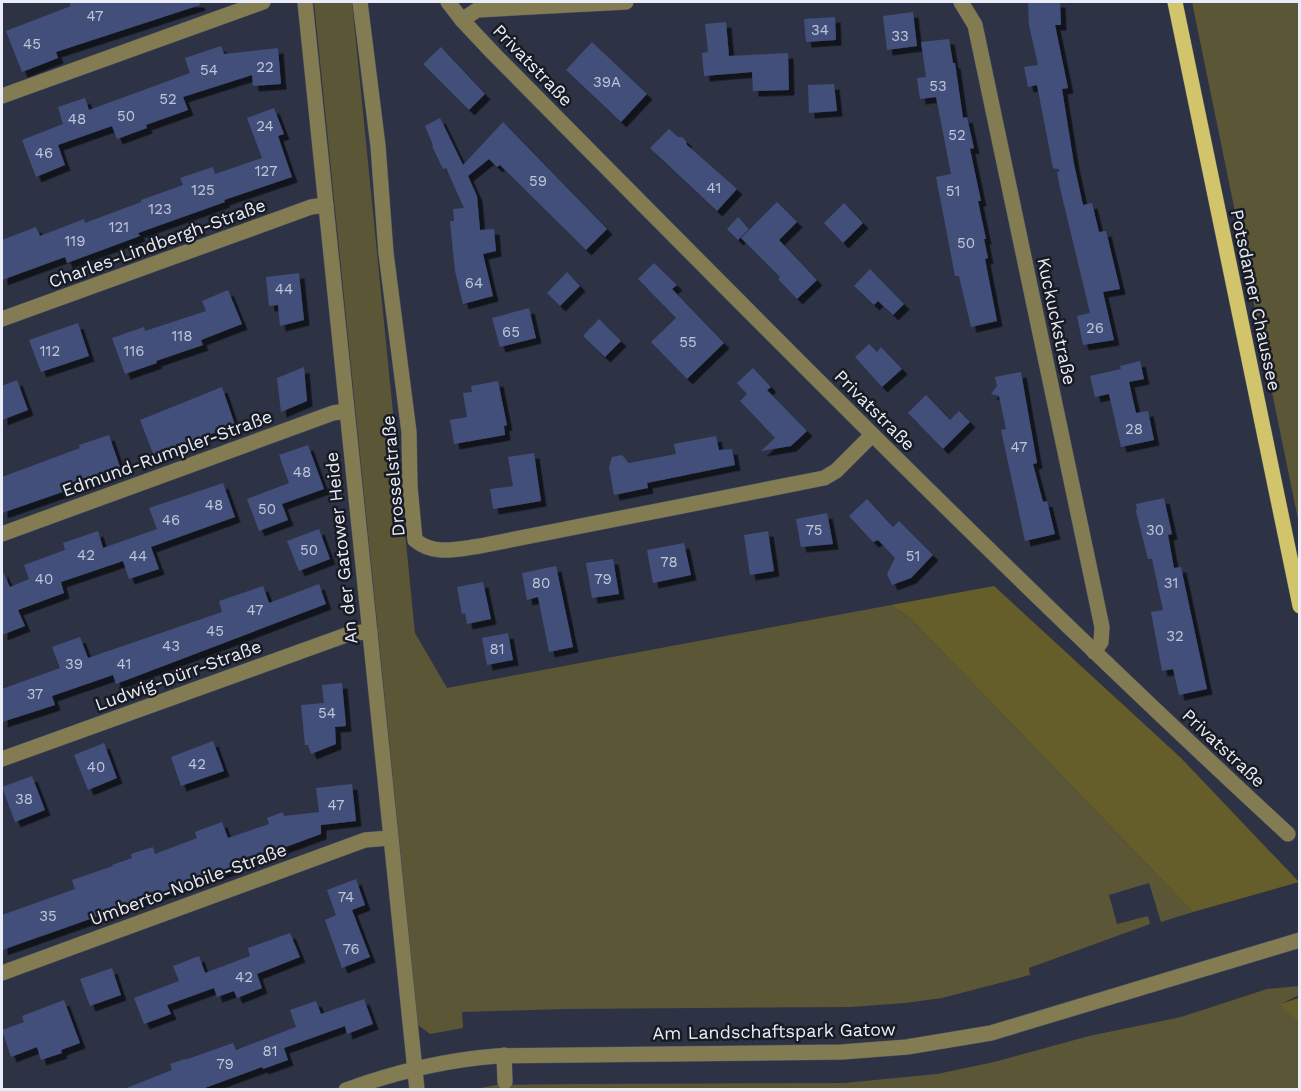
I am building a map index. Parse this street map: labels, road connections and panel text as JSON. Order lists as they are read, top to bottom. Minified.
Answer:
{"streets":{"main road":["Potsdamer Chaussee"],"street":["Privatstraße","Charles-Lindbergh-Straße","Kuckuckstraße","Edmund-Rumpler-Straße","Drosselstraße","An der Gatower Heide","Ludwig-Dürr-Straße","Umberto-Nobile-Straße","Am Landschaftspark Gatow"]},"crossings":[["Privatstraße","Kuckuckstraße"],["Privatstraße","Drosselstraße"],["Charles-Lindbergh-Straße","An der Gatower Heide"],["Edmund-Rumpler-Straße","An der Gatower Heide"],["An der Gatower Heide","Ludwig-Dürr-Straße"],["An der Gatower Heide","Umberto-Nobile-Straße"],["An der Gatower Heide","Am Landschaftspark Gatow"]],"house_numbers":["47","34","33","45","22","54","39A","53","52","50","48","24","52","46","127","59","41","125","51","123","121","119","50","64","44","26","65","118","55","112","116","28","47","48","48","50","46","75","30","50","42","44","51","78","40","79","80","31","47","45","32","43","81","39","41","37","54","42","40","38","47","74","35","76","42","81","79"]}
